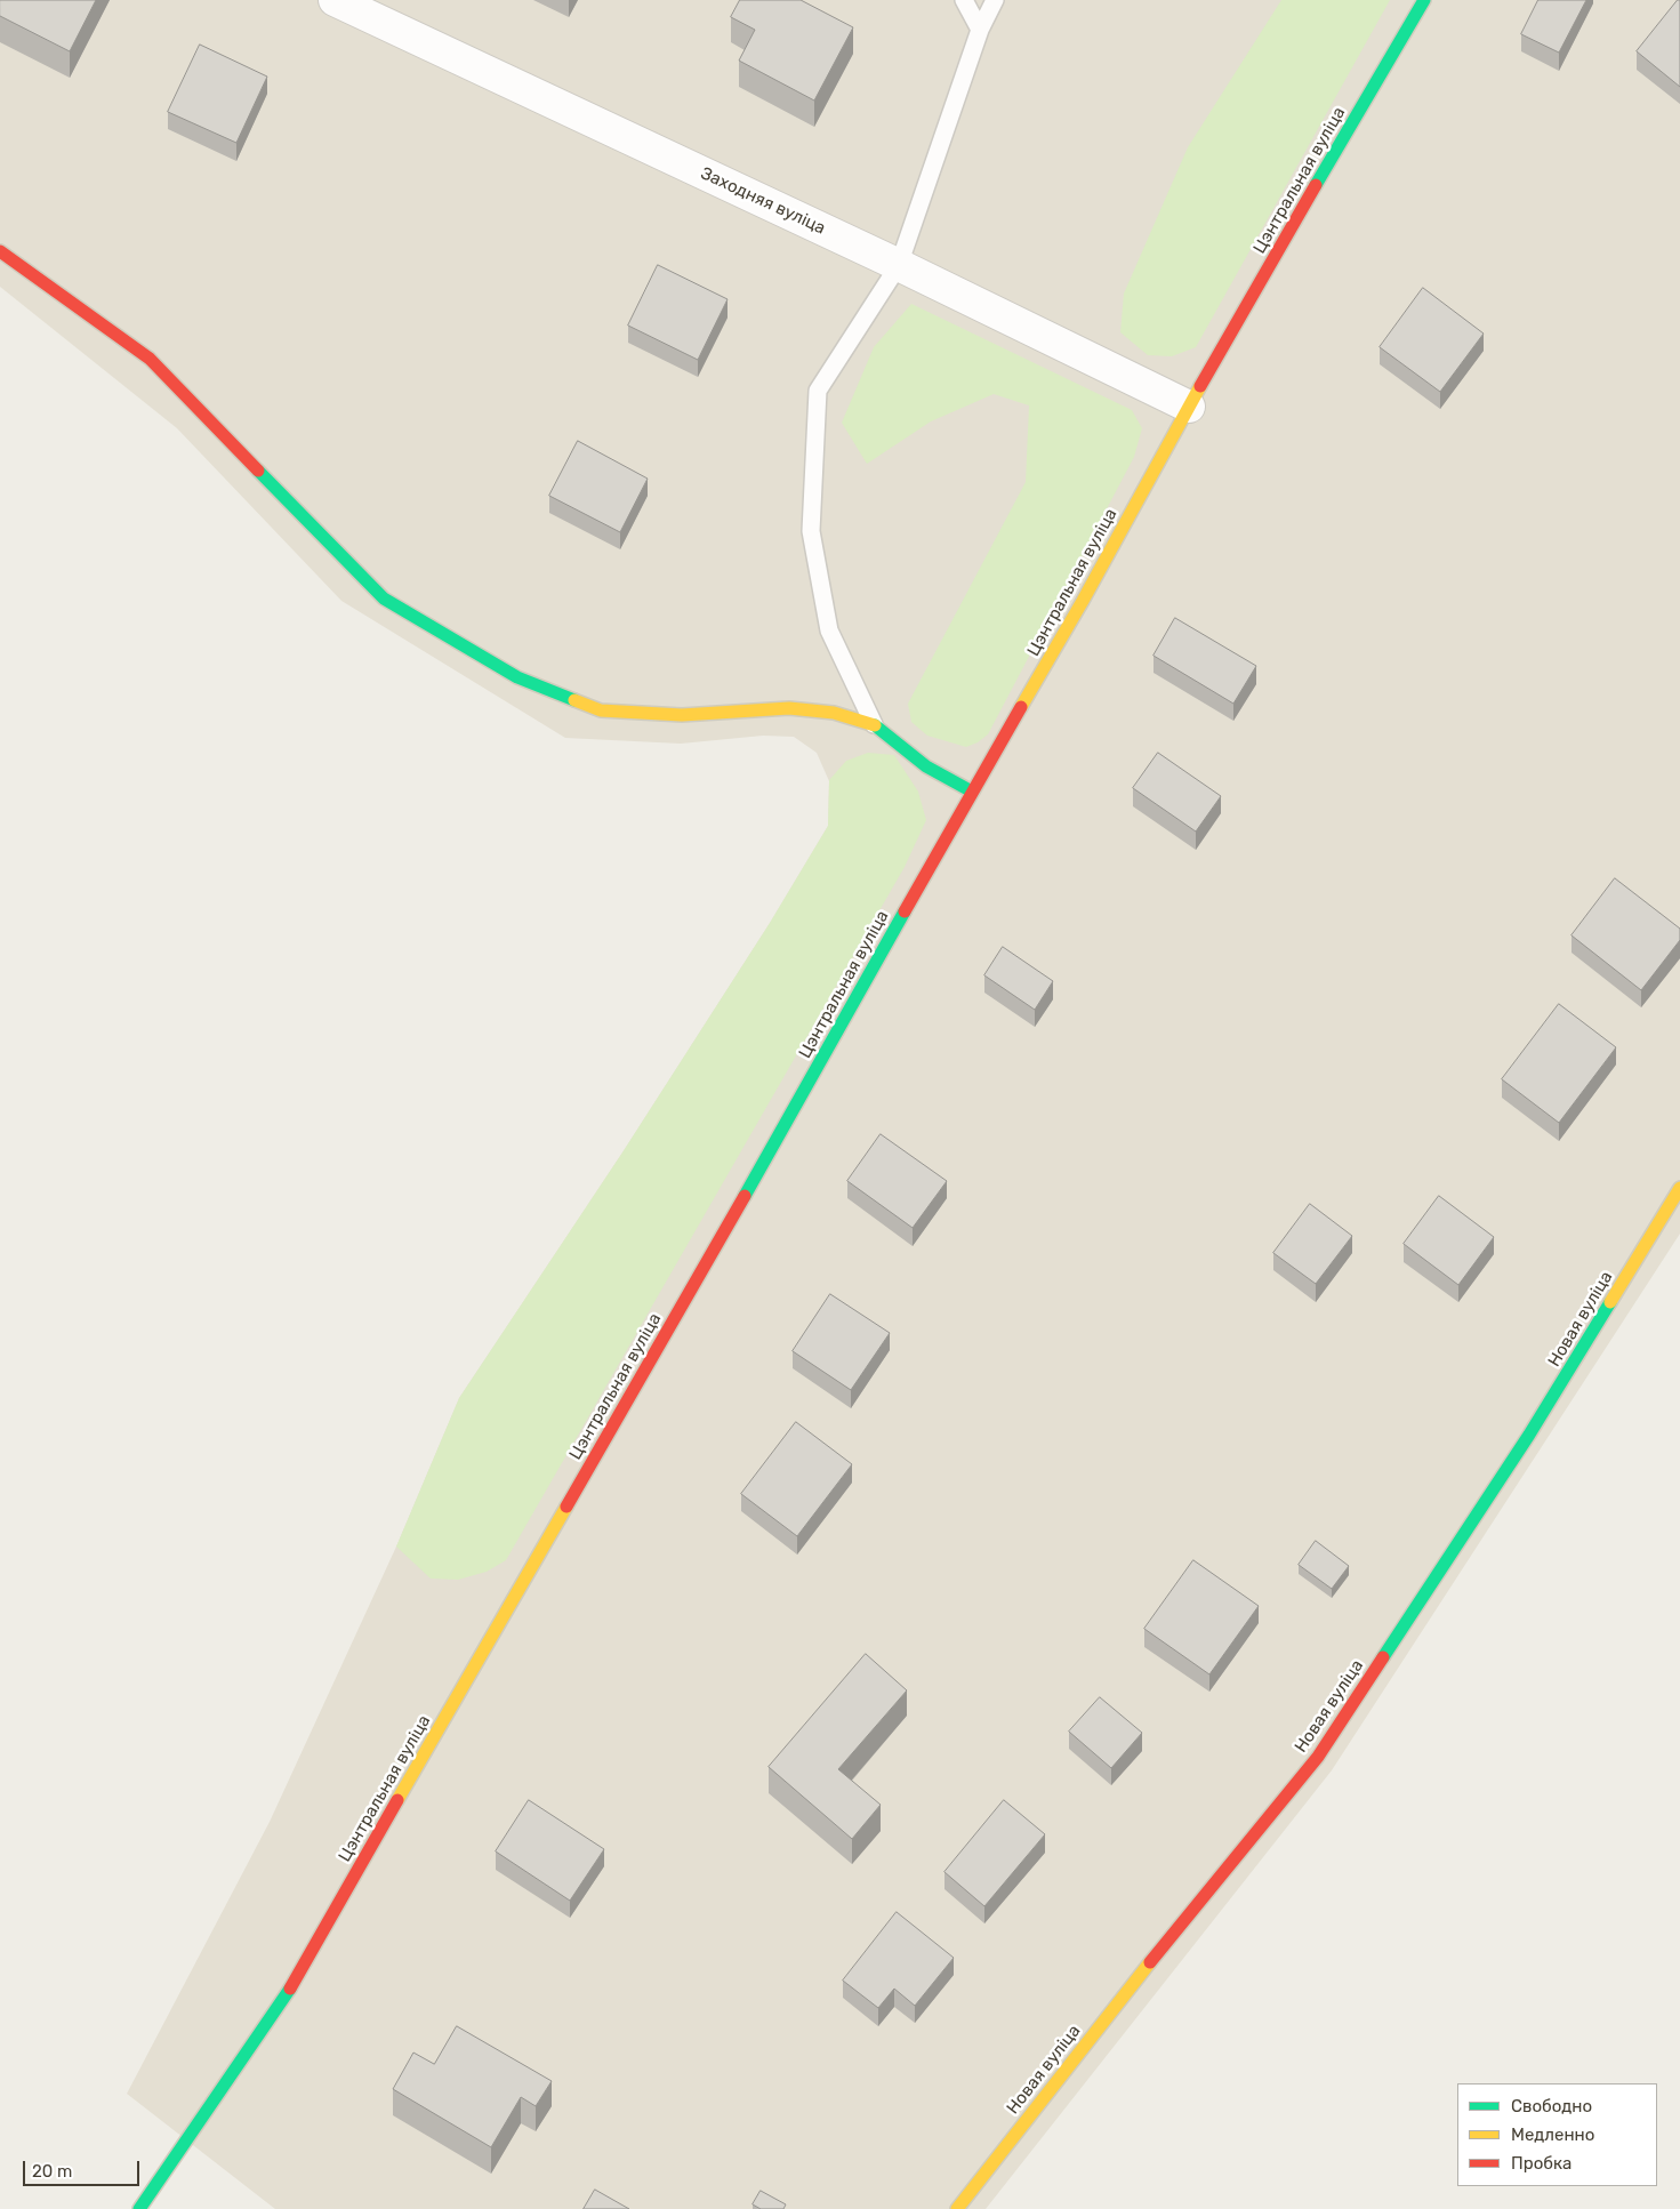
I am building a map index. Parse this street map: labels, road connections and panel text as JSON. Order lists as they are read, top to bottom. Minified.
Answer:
{"streets":{"street":["Цэнтральная вуліца","Заходняя вуліца","Новая вуліца"]},"crossings":[["Цэнтральная вуліца","Заходняя вуліца"]],"legend":["Свободно","Медленно","Пробка"],"scale_bar":"20 m"}
